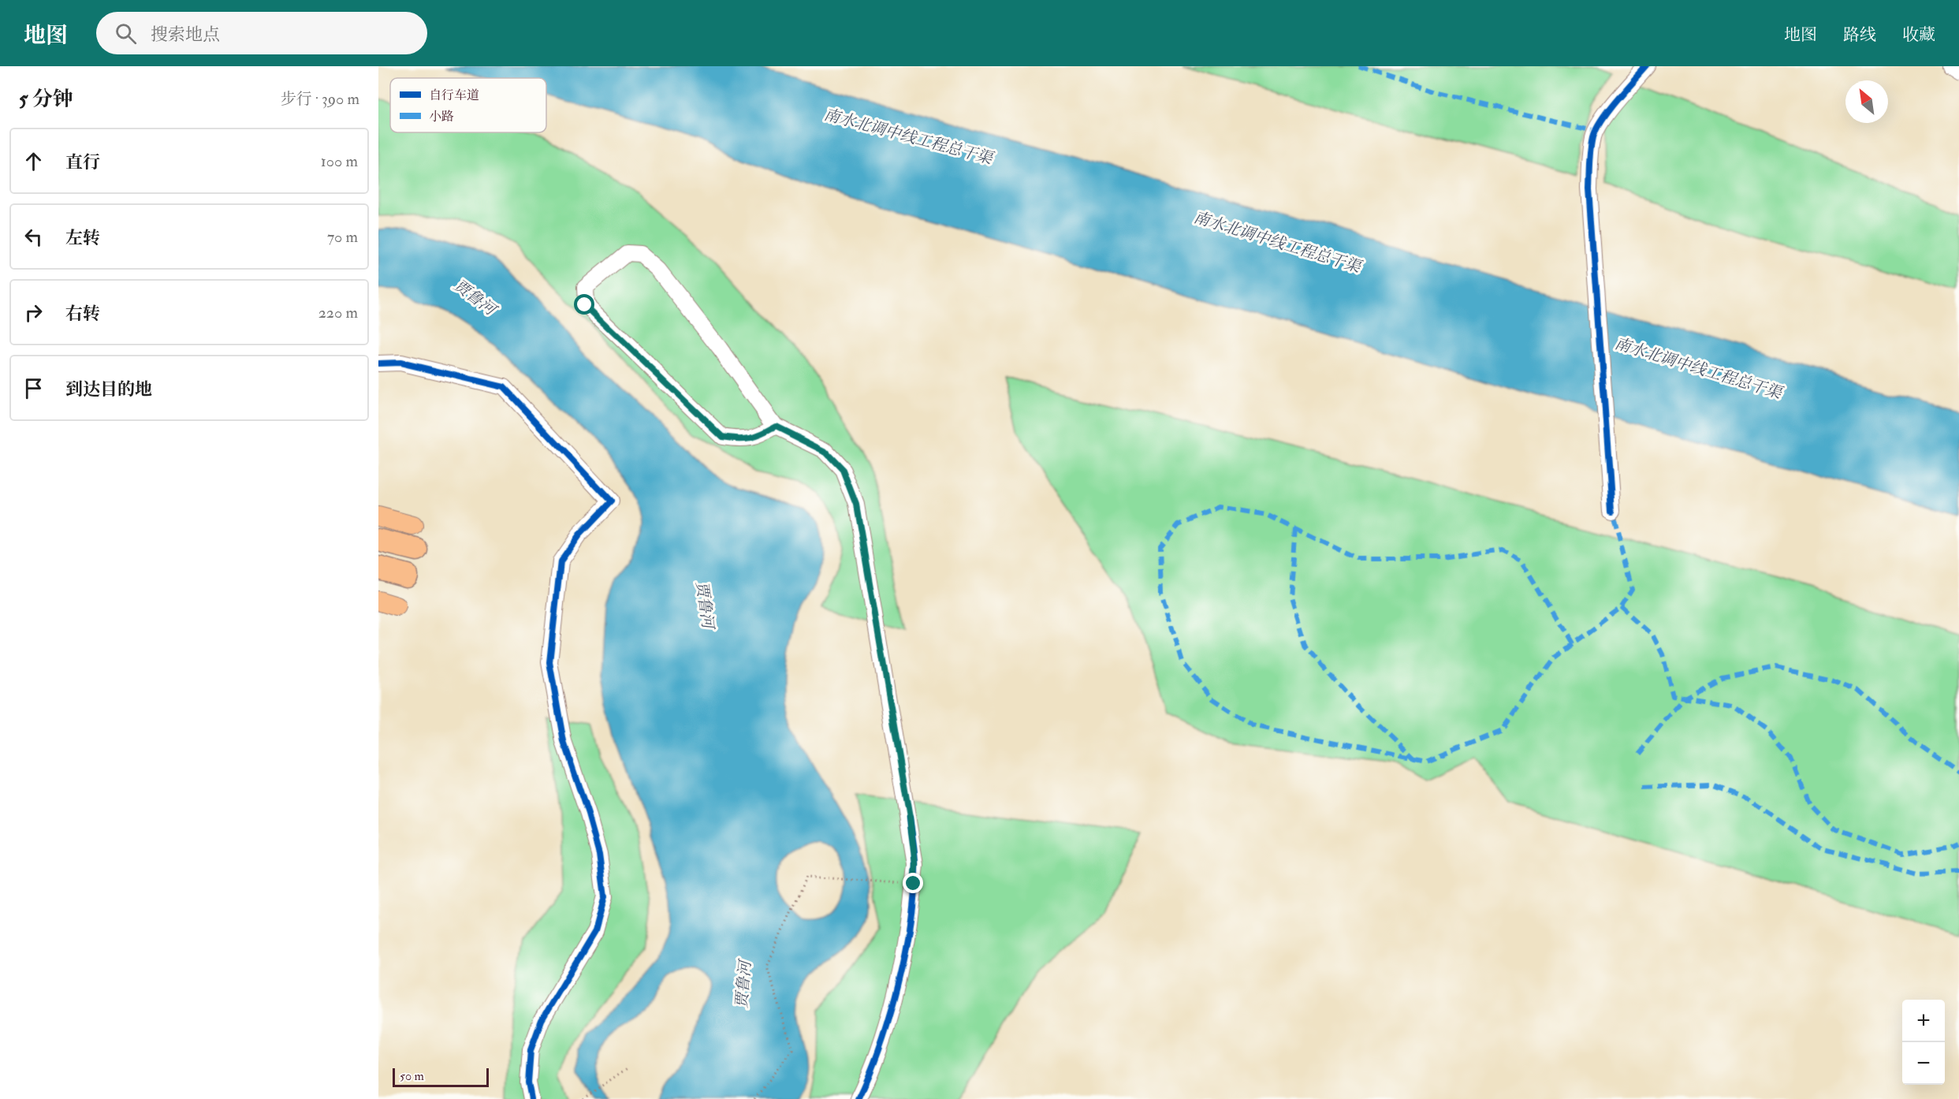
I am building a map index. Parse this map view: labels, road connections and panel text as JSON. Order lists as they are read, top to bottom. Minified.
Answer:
{"water":["南水北调中线工程总干渠","贾鲁河"],"legend":["自行车道","小路"],"scale_bar":"50 m","north":"top left","page":{"header":"地图","search":"搜索地点","nav":["地图","路线","收藏"],"heading":["5 分钟","步行 · 390 m"],"list":[["直行","100 m"],["左转","70 m"],["右转","220 m"],"到达目的地"],"map_buttons":["+","−"],"scale":"50 m"}}
